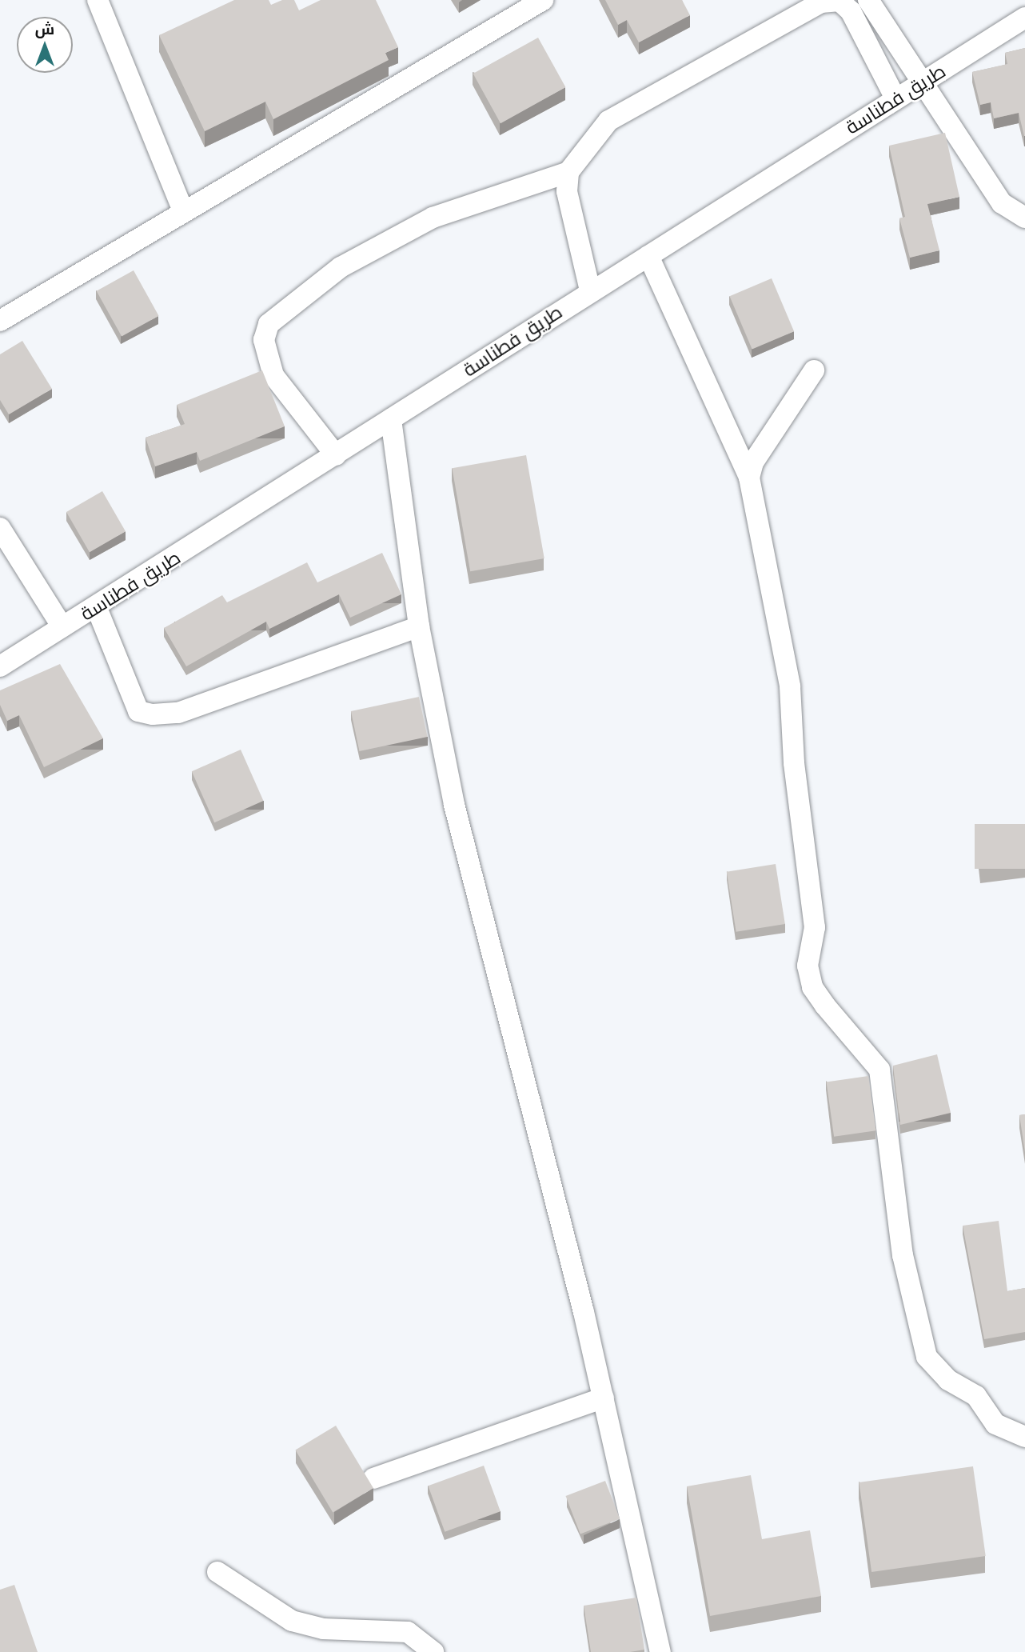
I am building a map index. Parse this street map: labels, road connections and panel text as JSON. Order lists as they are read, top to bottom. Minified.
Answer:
{"streets":{"street":["طريق فطناسة"]},"north":"top"}
